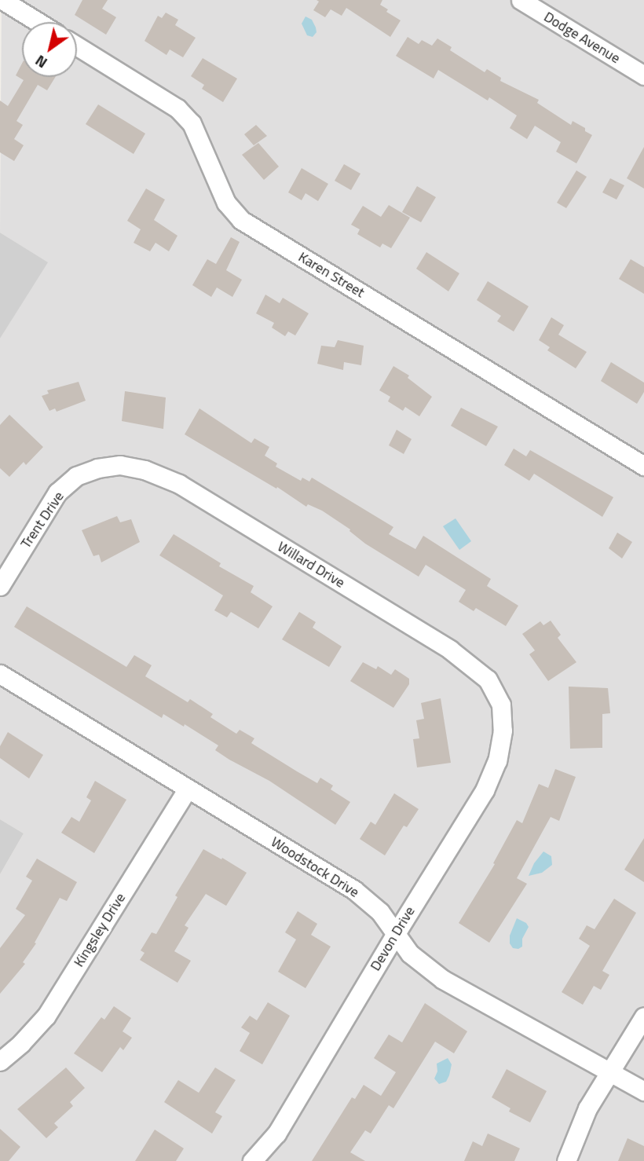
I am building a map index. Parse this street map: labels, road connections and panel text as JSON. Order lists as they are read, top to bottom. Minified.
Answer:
{"streets":{"street":["Dodge Avenue","Karen Street","Trent Drive","Willard Drive","Woodstock Drive","Kingsley Drive","Devon Drive"]},"crossings":[["Trent Drive","Willard Drive"],["Willard Drive","Devon Drive"],["Woodstock Drive","Kingsley Drive"],["Woodstock Drive","Devon Drive"]],"north":"bottom left"}
